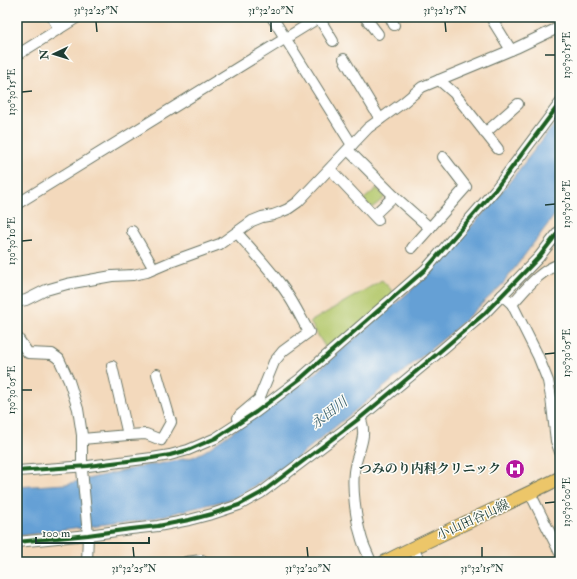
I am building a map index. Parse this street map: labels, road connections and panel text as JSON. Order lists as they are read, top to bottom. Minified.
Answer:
{"streets":{"main road":["小山田谷山線"]},"water":["永田川"],"places":{"hospital":["つみのり内科クリニック"]},"scale_bar":"100 m","north":"left","coordinates":["31°32'25\"N","31°32'20\"N","31°32'15\"N","130°30'15\"E","130°30'10\"E","130°30'05\"E","130°30'00\"E"]}
